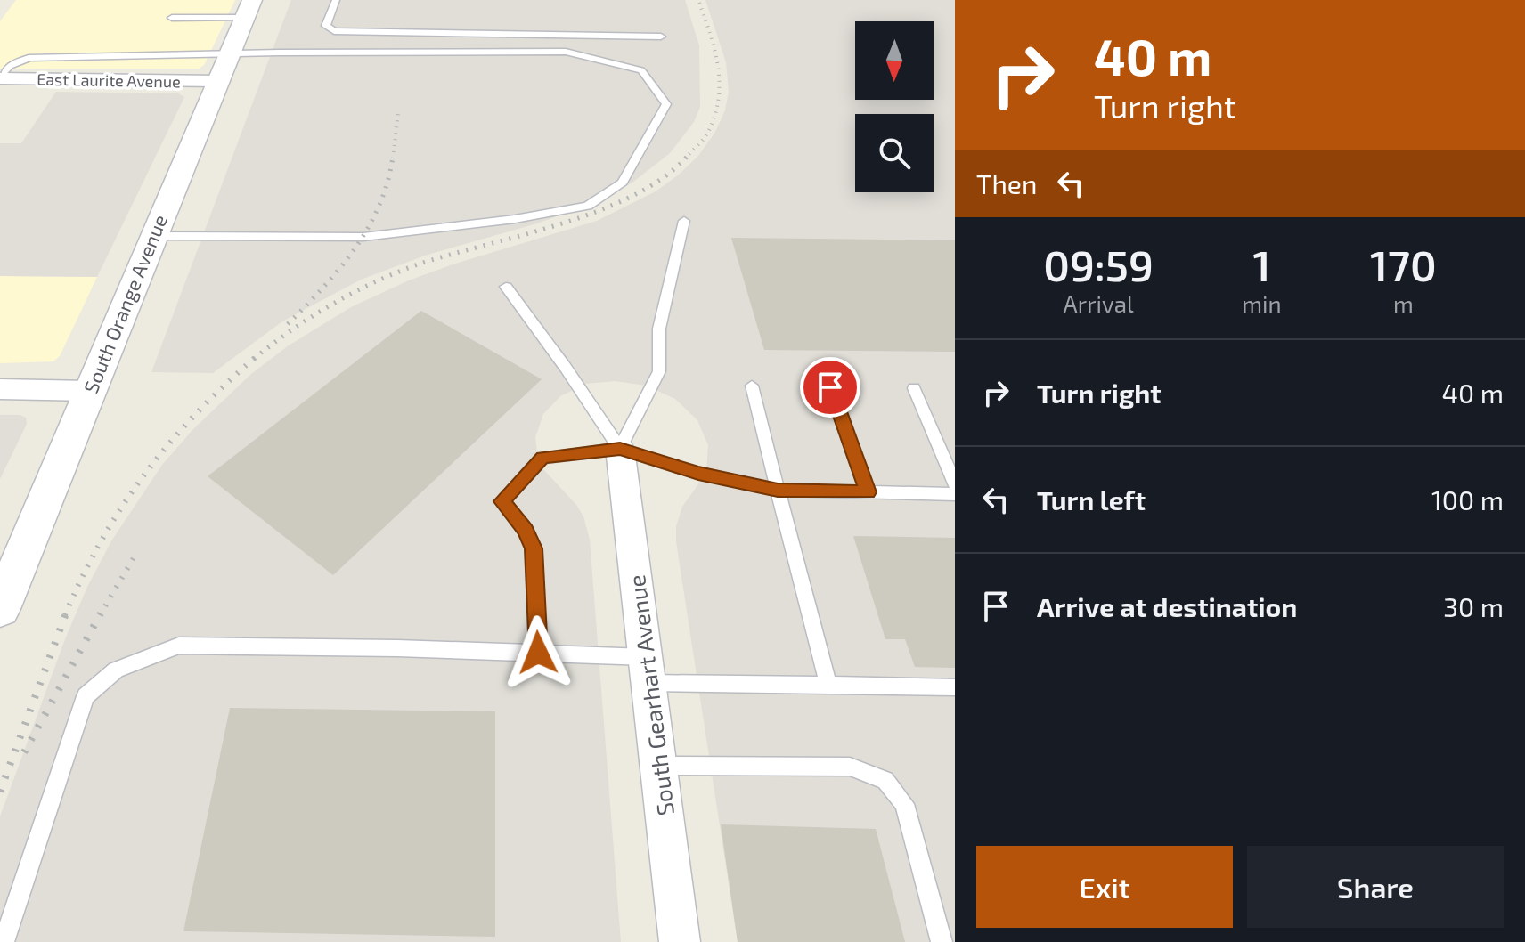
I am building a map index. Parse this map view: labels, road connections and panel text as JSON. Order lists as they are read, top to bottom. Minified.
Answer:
{"streets":{"street":["East Laurite Avenue","South Orange Avenue","South Gearhart Avenue"]},"crossings":[["East Laurite Avenue","South Orange Avenue"]],"north":"bottom","page":{"turn":["40 m","Turn right"],"then":"Then","eta":["09:59","Arrival","1","min","170","m"],"list":[{"name":"Turn right","value":"40 m"},{"name":"Turn left","value":"100 m"},{"name":"Arrive at destination","value":"30 m"}],"buttons":["Exit","Share"]}}
